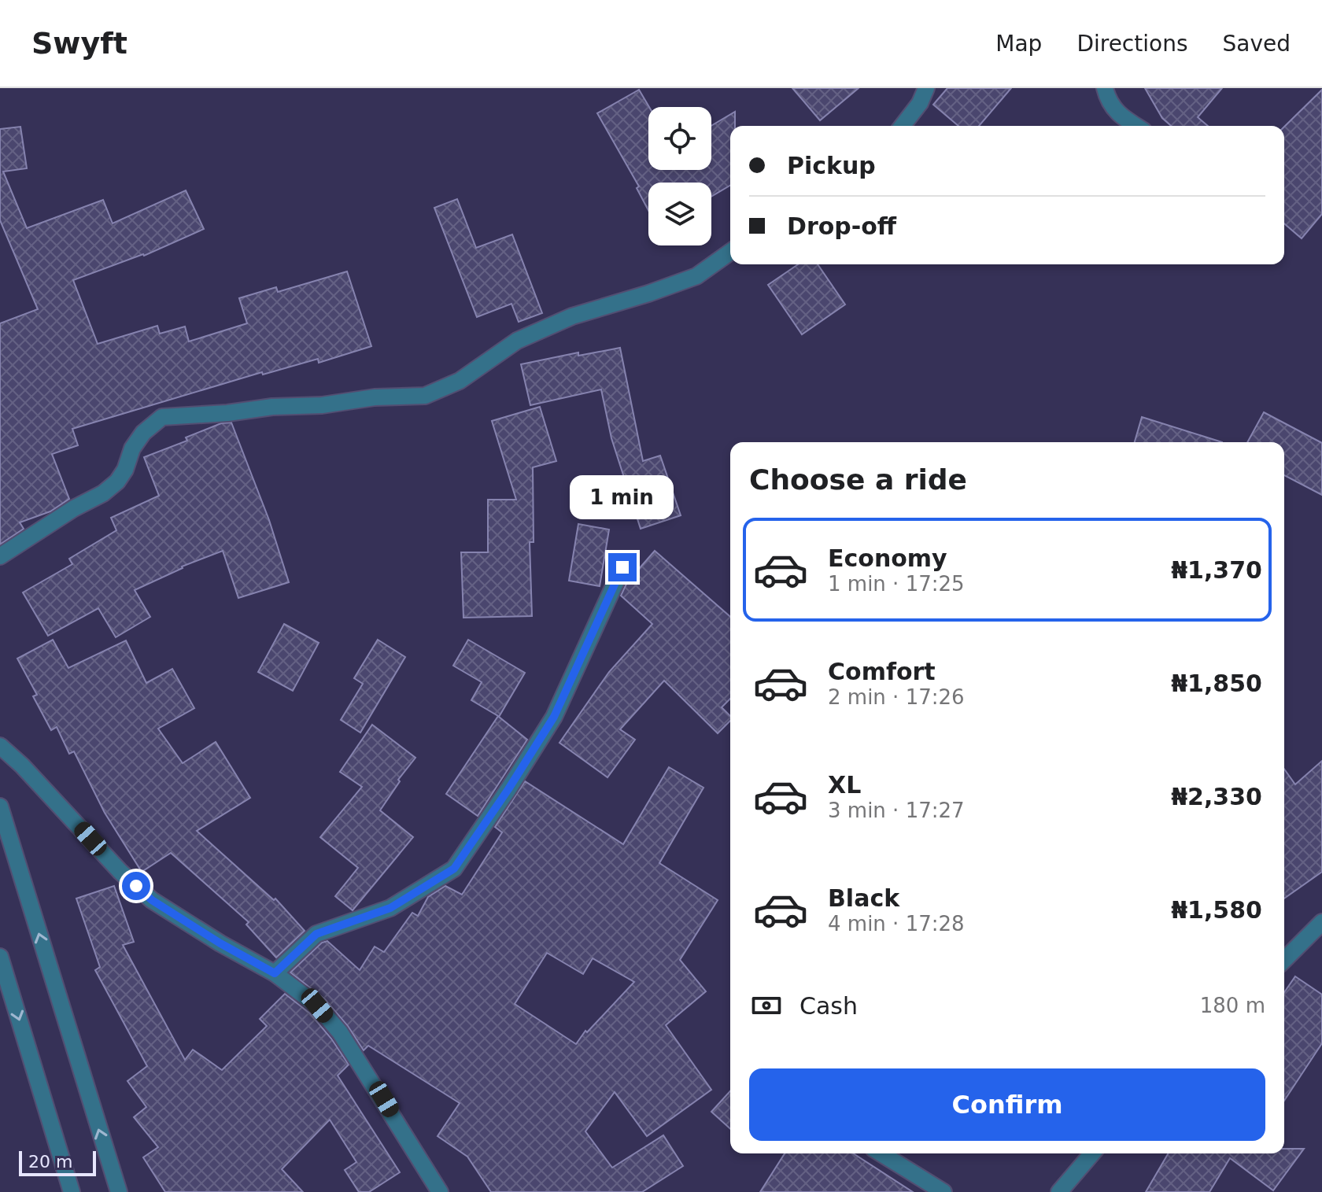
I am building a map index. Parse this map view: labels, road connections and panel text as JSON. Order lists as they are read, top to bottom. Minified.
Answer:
{"scale_bar":"20 m","page":{"header":"Swyft","nav":["Map","Directions","Saved"],"banner":["Pickup","Drop-off"],"heading":"Choose a ride","bubble":"1 min","list":[{"name":"Economy","note":"1 min · 17:25","value":"₦1,370"},{"name":"Comfort","note":"2 min · 17:26","value":"₦1,850"},{"name":"XL","note":"3 min · 17:27","value":"₦2,330"},{"name":"Black","note":"4 min · 17:28","value":"₦1,580"}],"pay":["Cash","180 m"],"buttons":"Confirm","scale":"20 m"}}
